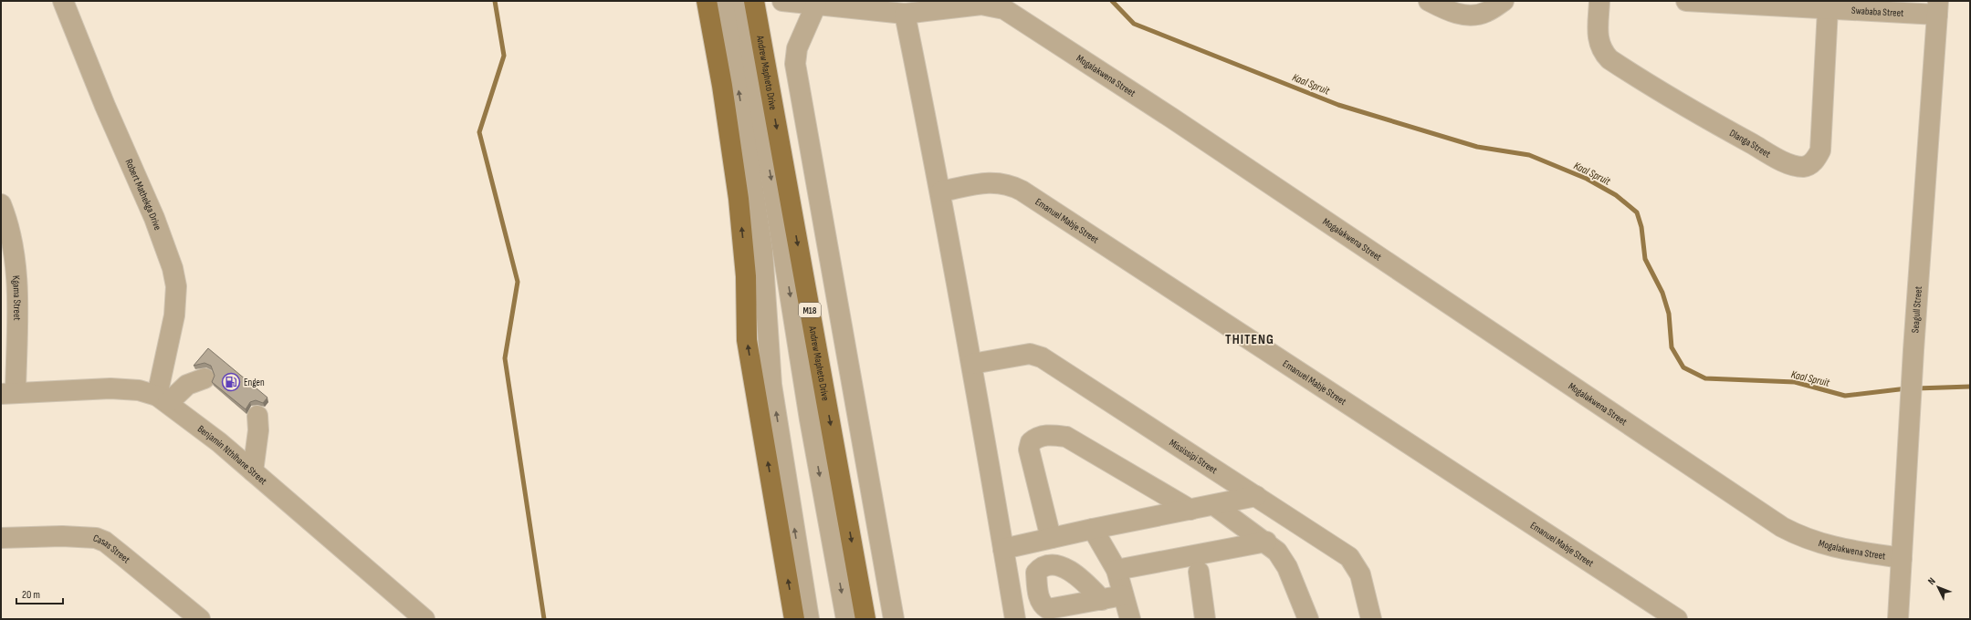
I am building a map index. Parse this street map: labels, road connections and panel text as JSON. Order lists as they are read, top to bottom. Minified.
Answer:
{"streets":{"main road":["Andrew Mapheto Drive","M18"],"street":["Swababa Street","Mogalakwena Street","Dlanga Street","Robert Mathekga Drive","Emanuel Mabje Street","Kgama Street","Seagull Street","Benjamin Nthlhane Street","Mississipi Street","Casas Street"]},"crossings":[["Swababa Street","Dlanga Street"],["Swababa Street","Seagull Street"],["Mogalakwena Street","Seagull Street"],["Robert Mathekga Drive","Benjamin Nthlhane Street"],["Kgama Street","Benjamin Nthlhane Street"]],"districts":["THITENG"],"water":["Kaal Spruit"],"places":{"fuel station":["Engen"]},"scale_bar":"20 m","north":"top left"}
